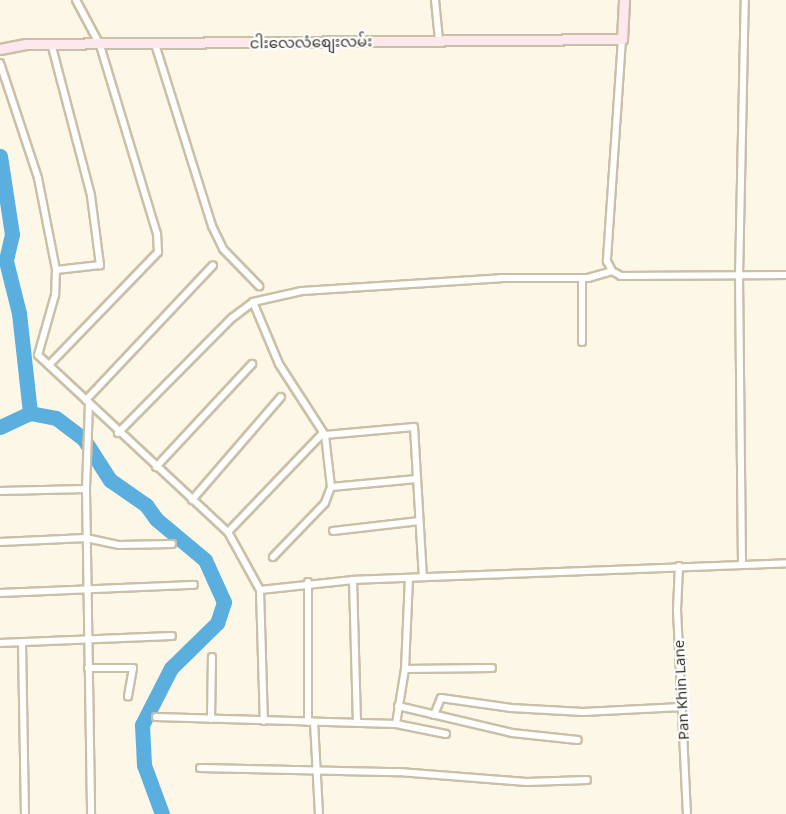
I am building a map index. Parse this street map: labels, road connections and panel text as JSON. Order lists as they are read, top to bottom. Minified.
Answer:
{"streets":{"street":["ငါးလေလံစျေးလမ်း","Pan Khin Lane"]}}
